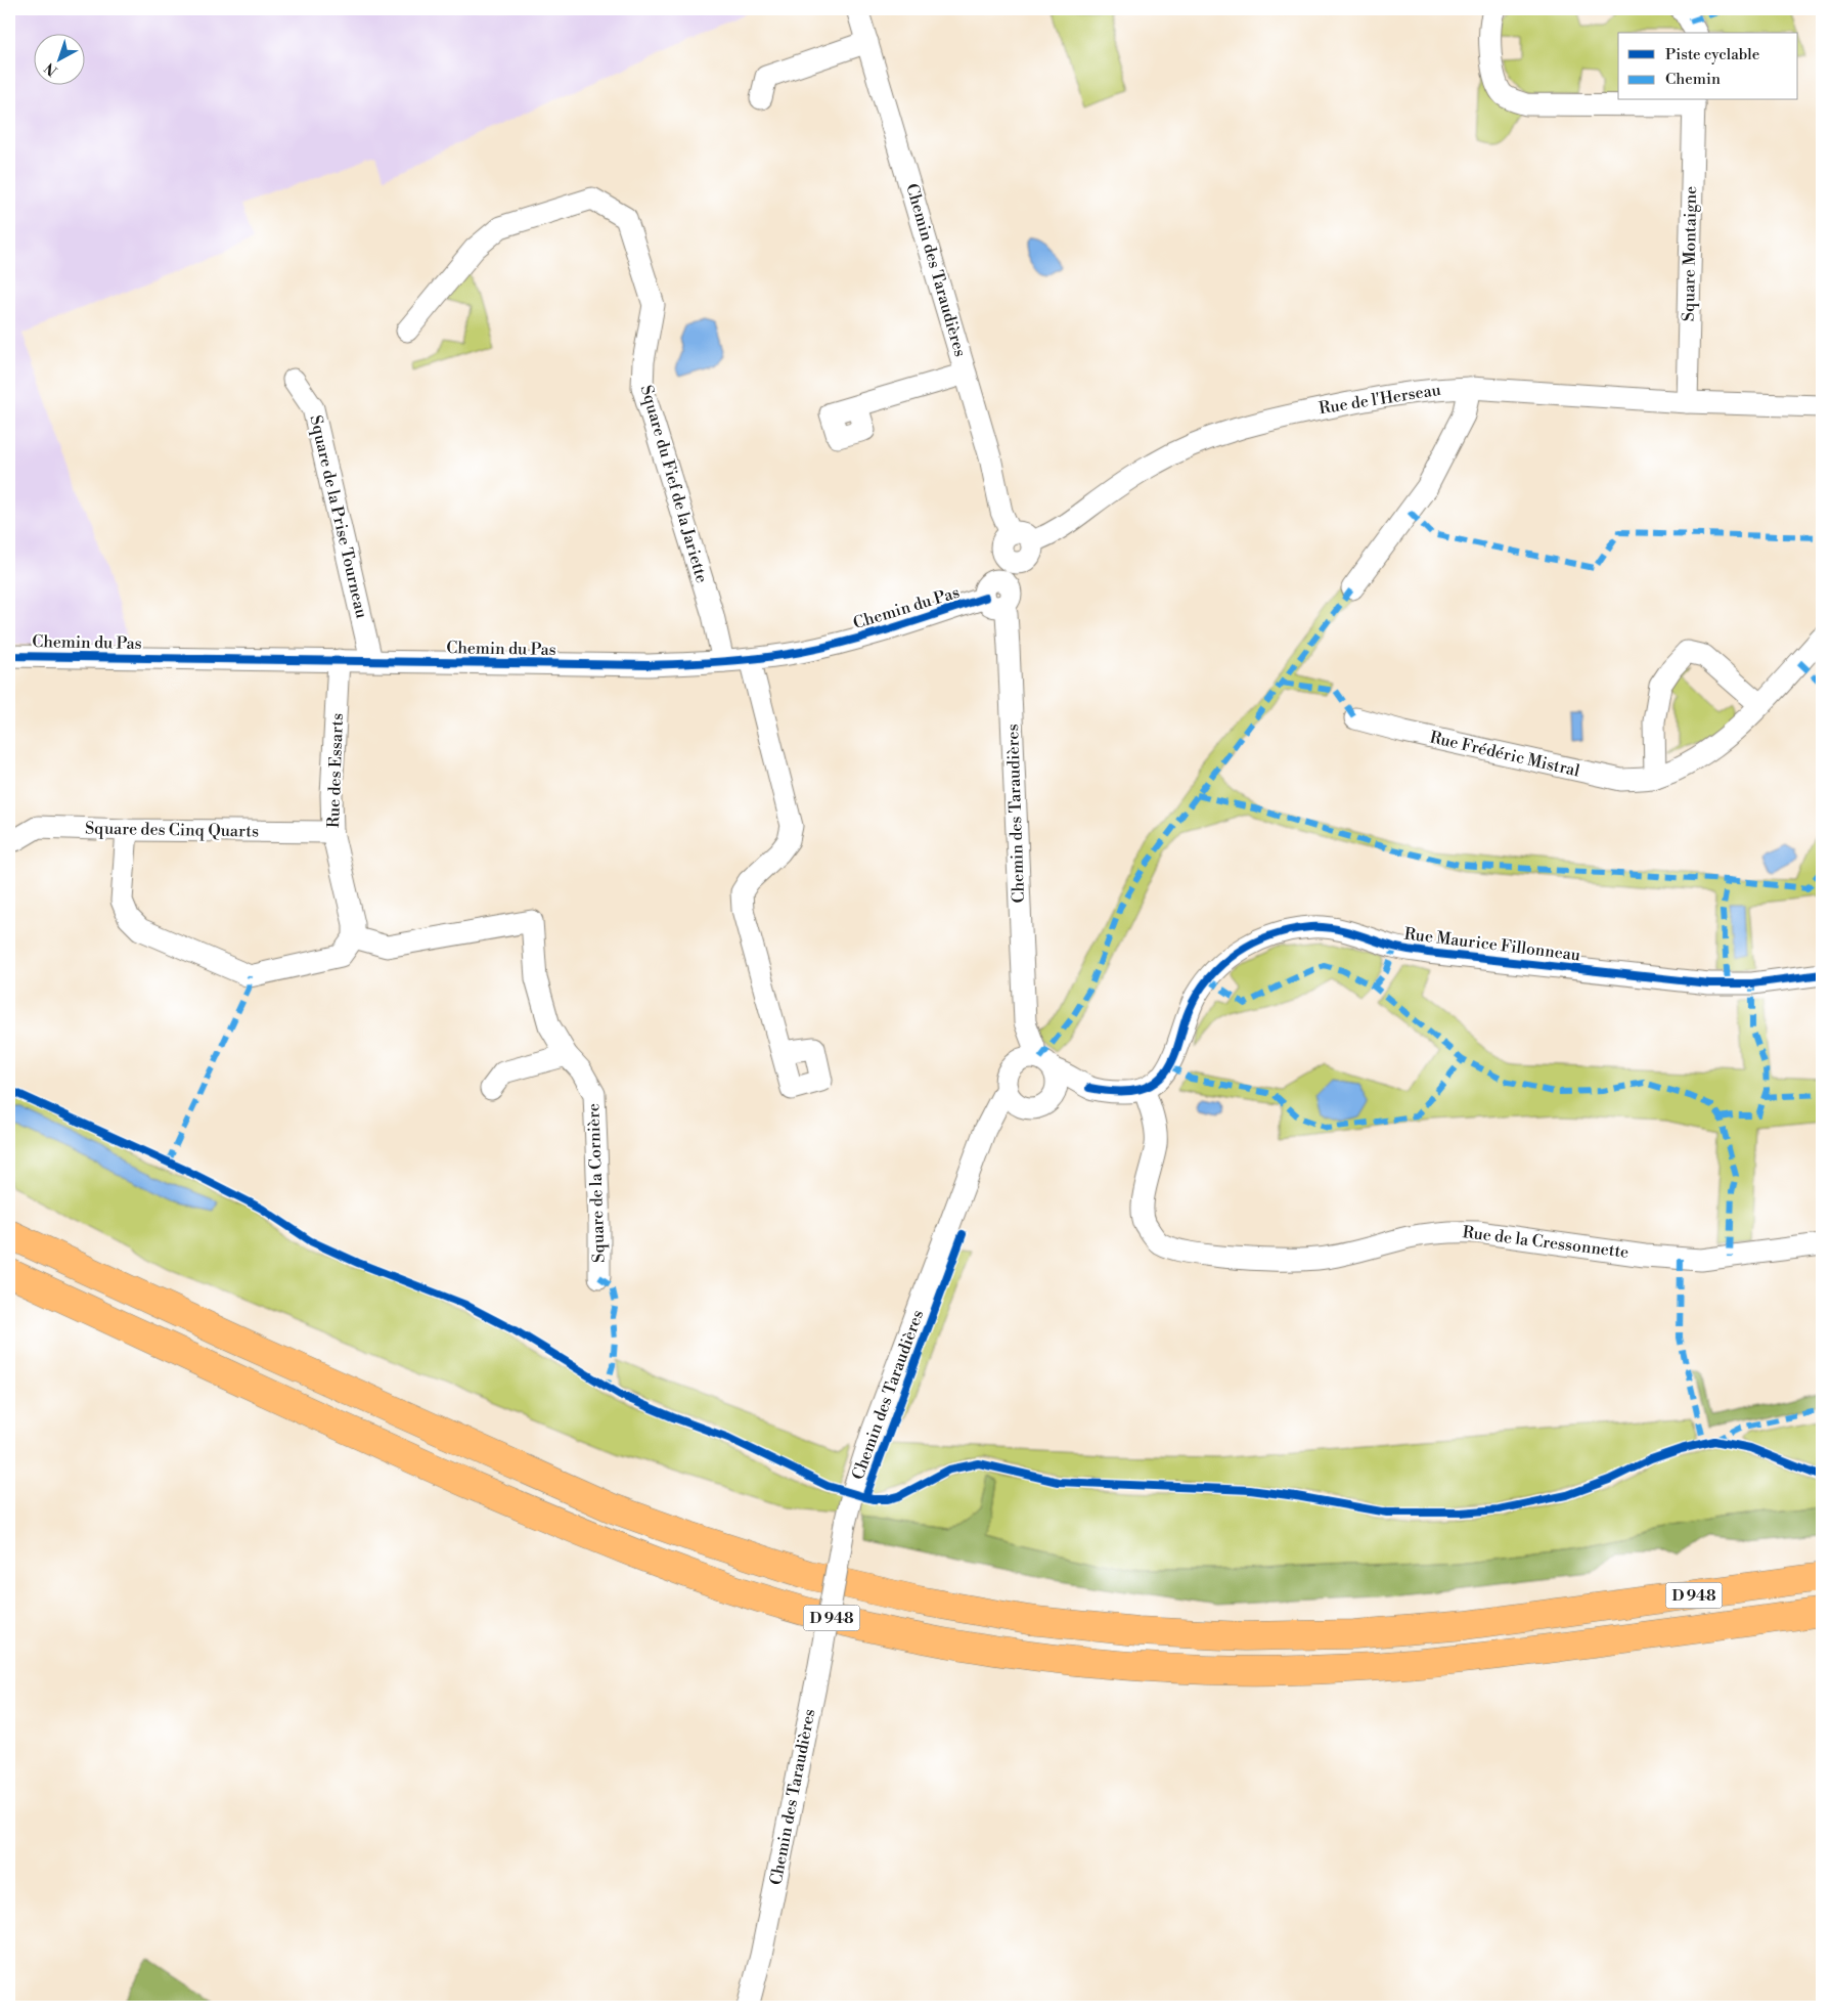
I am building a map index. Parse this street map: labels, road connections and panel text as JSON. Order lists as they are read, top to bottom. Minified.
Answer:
{"streets":{"highway":["D 948"],"street":["Square Montaigne","Chemin des Taraudières","Rue de l'Herseau","Square du Fief de la Jariette","Square de la Prise Tourneau","Chemin du Pas","Rue Frédéric Mistral","Rue des Essarts","Square des Cinq Quarts","Rue Maurice Fillonneau","Square de la Cornière","Rue de la Cressonnette"]},"crossings":[["Square Montaigne","Rue de l'Herseau"],["Chemin des Taraudières","Rue de l'Herseau"],["Chemin des Taraudières","Chemin du Pas"],["Square du Fief de la Jariette","Chemin du Pas"],["Square de la Prise Tourneau","Chemin du Pas"],["Chemin du Pas","Rue des Essarts"],["Rue des Essarts","Square des Cinq Quarts"],["Rue des Essarts","Square de la Cornière"],["Rue Maurice Fillonneau","Rue de la Cressonnette"]],"legend":["Piste cyclable","Chemin"],"north":"bottom left"}
